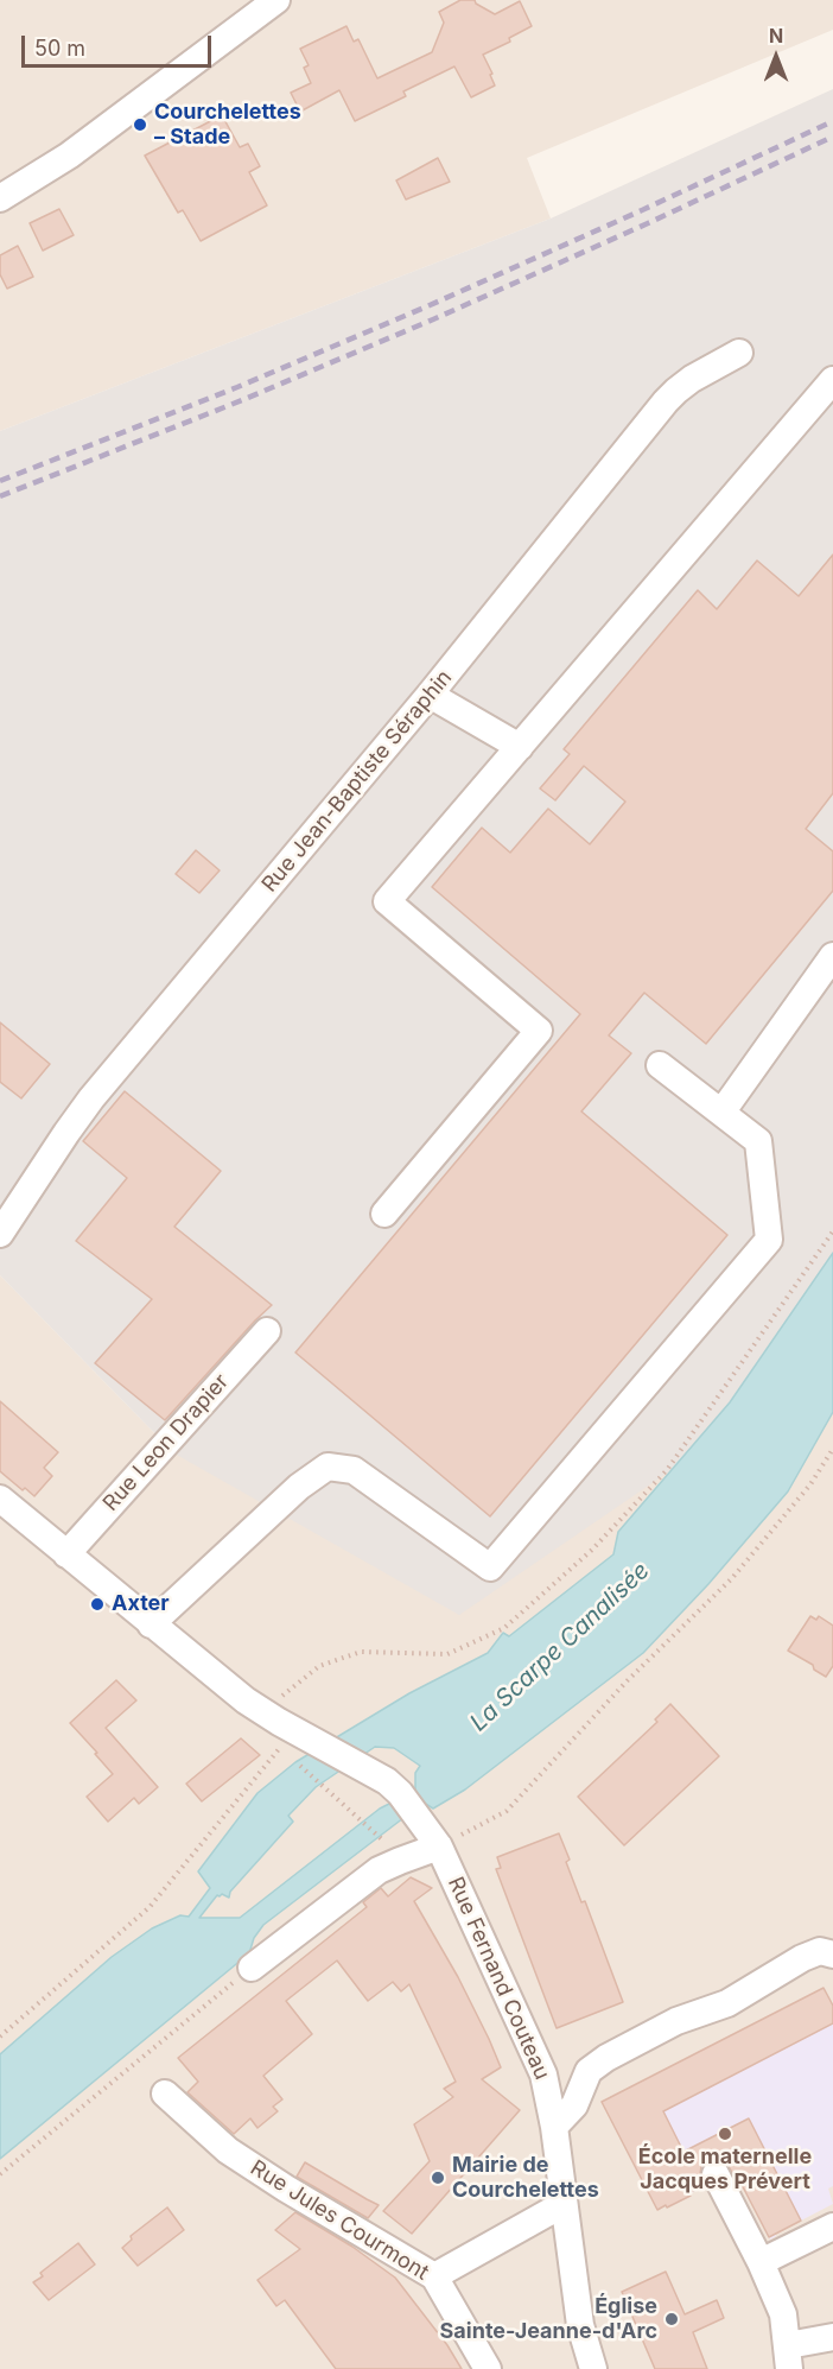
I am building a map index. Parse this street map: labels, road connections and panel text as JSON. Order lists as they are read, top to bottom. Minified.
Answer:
{"streets":{"street":["Rue Jean-Baptiste Séraphin","Rue Leon Drapier","Rue Fernand Couteau","Rue Jules Courmont"]},"crossings":[["Rue Leon Drapier","Rue Fernand Couteau"]],"water":["La Scarpe Canalisée"],"places":["Courchelettes – Stade","Axter","École maternelle Jacques Prévert","Mairie de Courchelettes","Église Sainte-Jeanne-d'Arc"],"scale_bar":"50 m","north":"top"}
